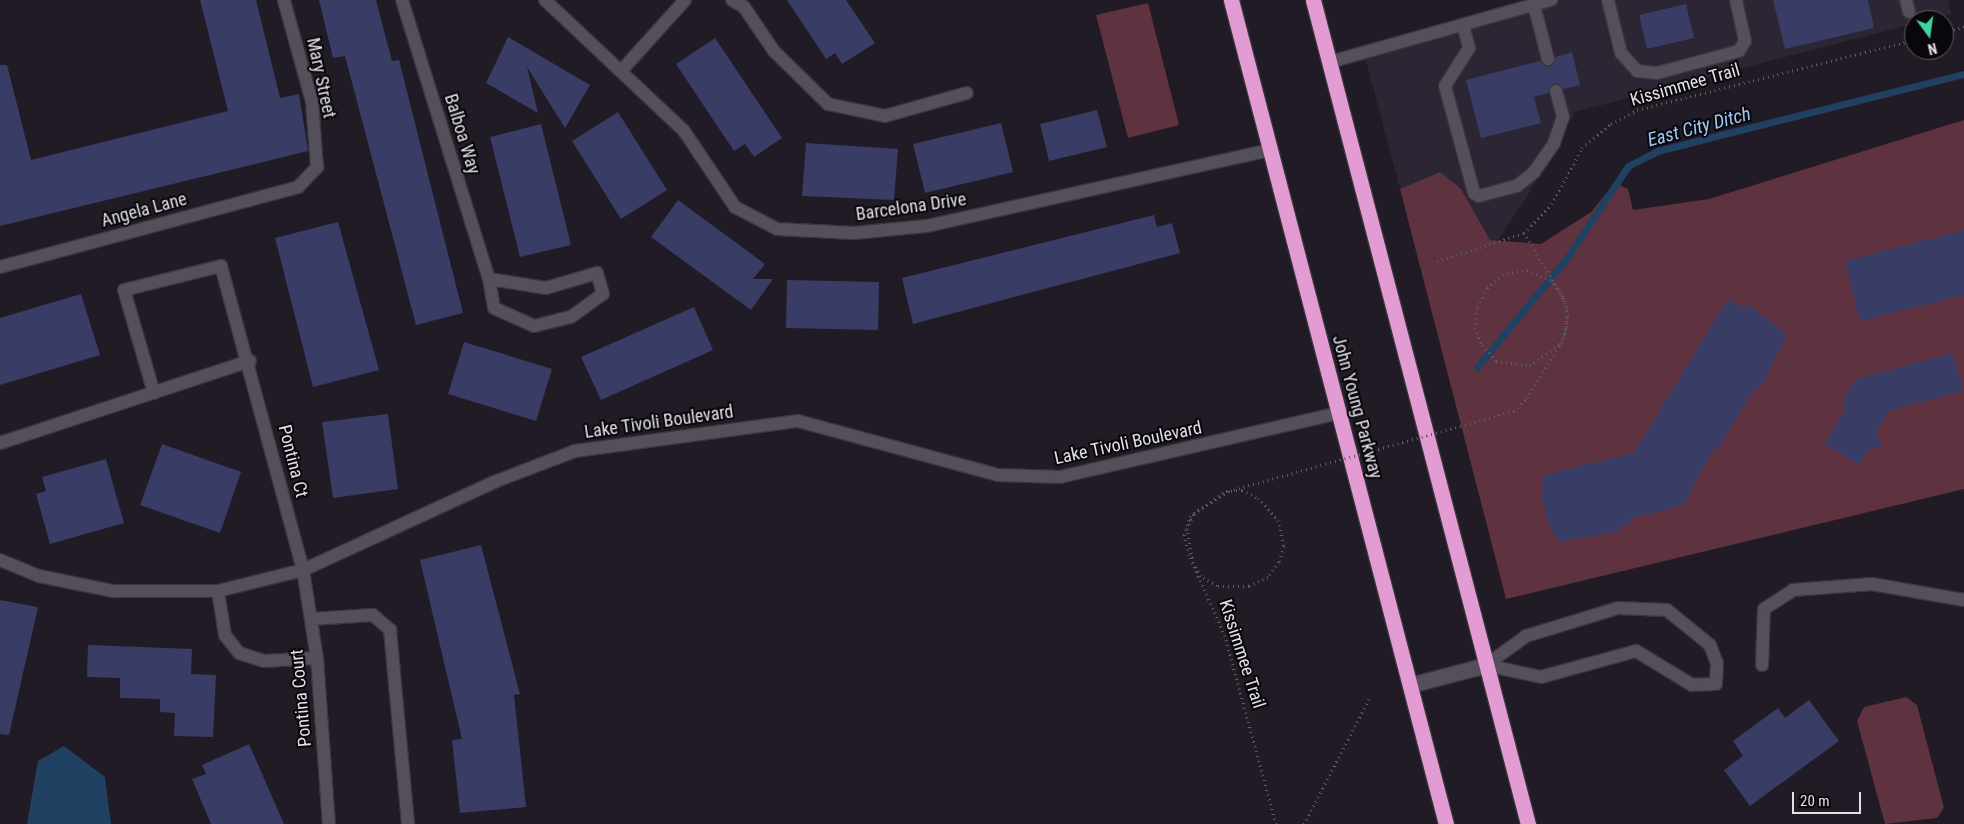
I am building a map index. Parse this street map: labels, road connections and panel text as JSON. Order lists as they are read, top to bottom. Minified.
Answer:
{"streets":{"highway":["John Young Parkway"],"lane":["Mary Street","Balboa Way","Barcelona Drive","Angela Lane","Lake Tivoli Boulevard","Pontina Ct","Pontina Court"],"path":["Kissimmee Trail"]},"crossings":[["Mary Street","Angela Lane"],["Barcelona Drive","John Young Parkway"],["John Young Parkway","Lake Tivoli Boulevard"],["Lake Tivoli Boulevard","Pontina Ct"],["Lake Tivoli Boulevard","Pontina Court"],["Pontina Ct","Pontina Court"]],"water":["East City Ditch"],"scale_bar":"20 m","north":"bottom"}
